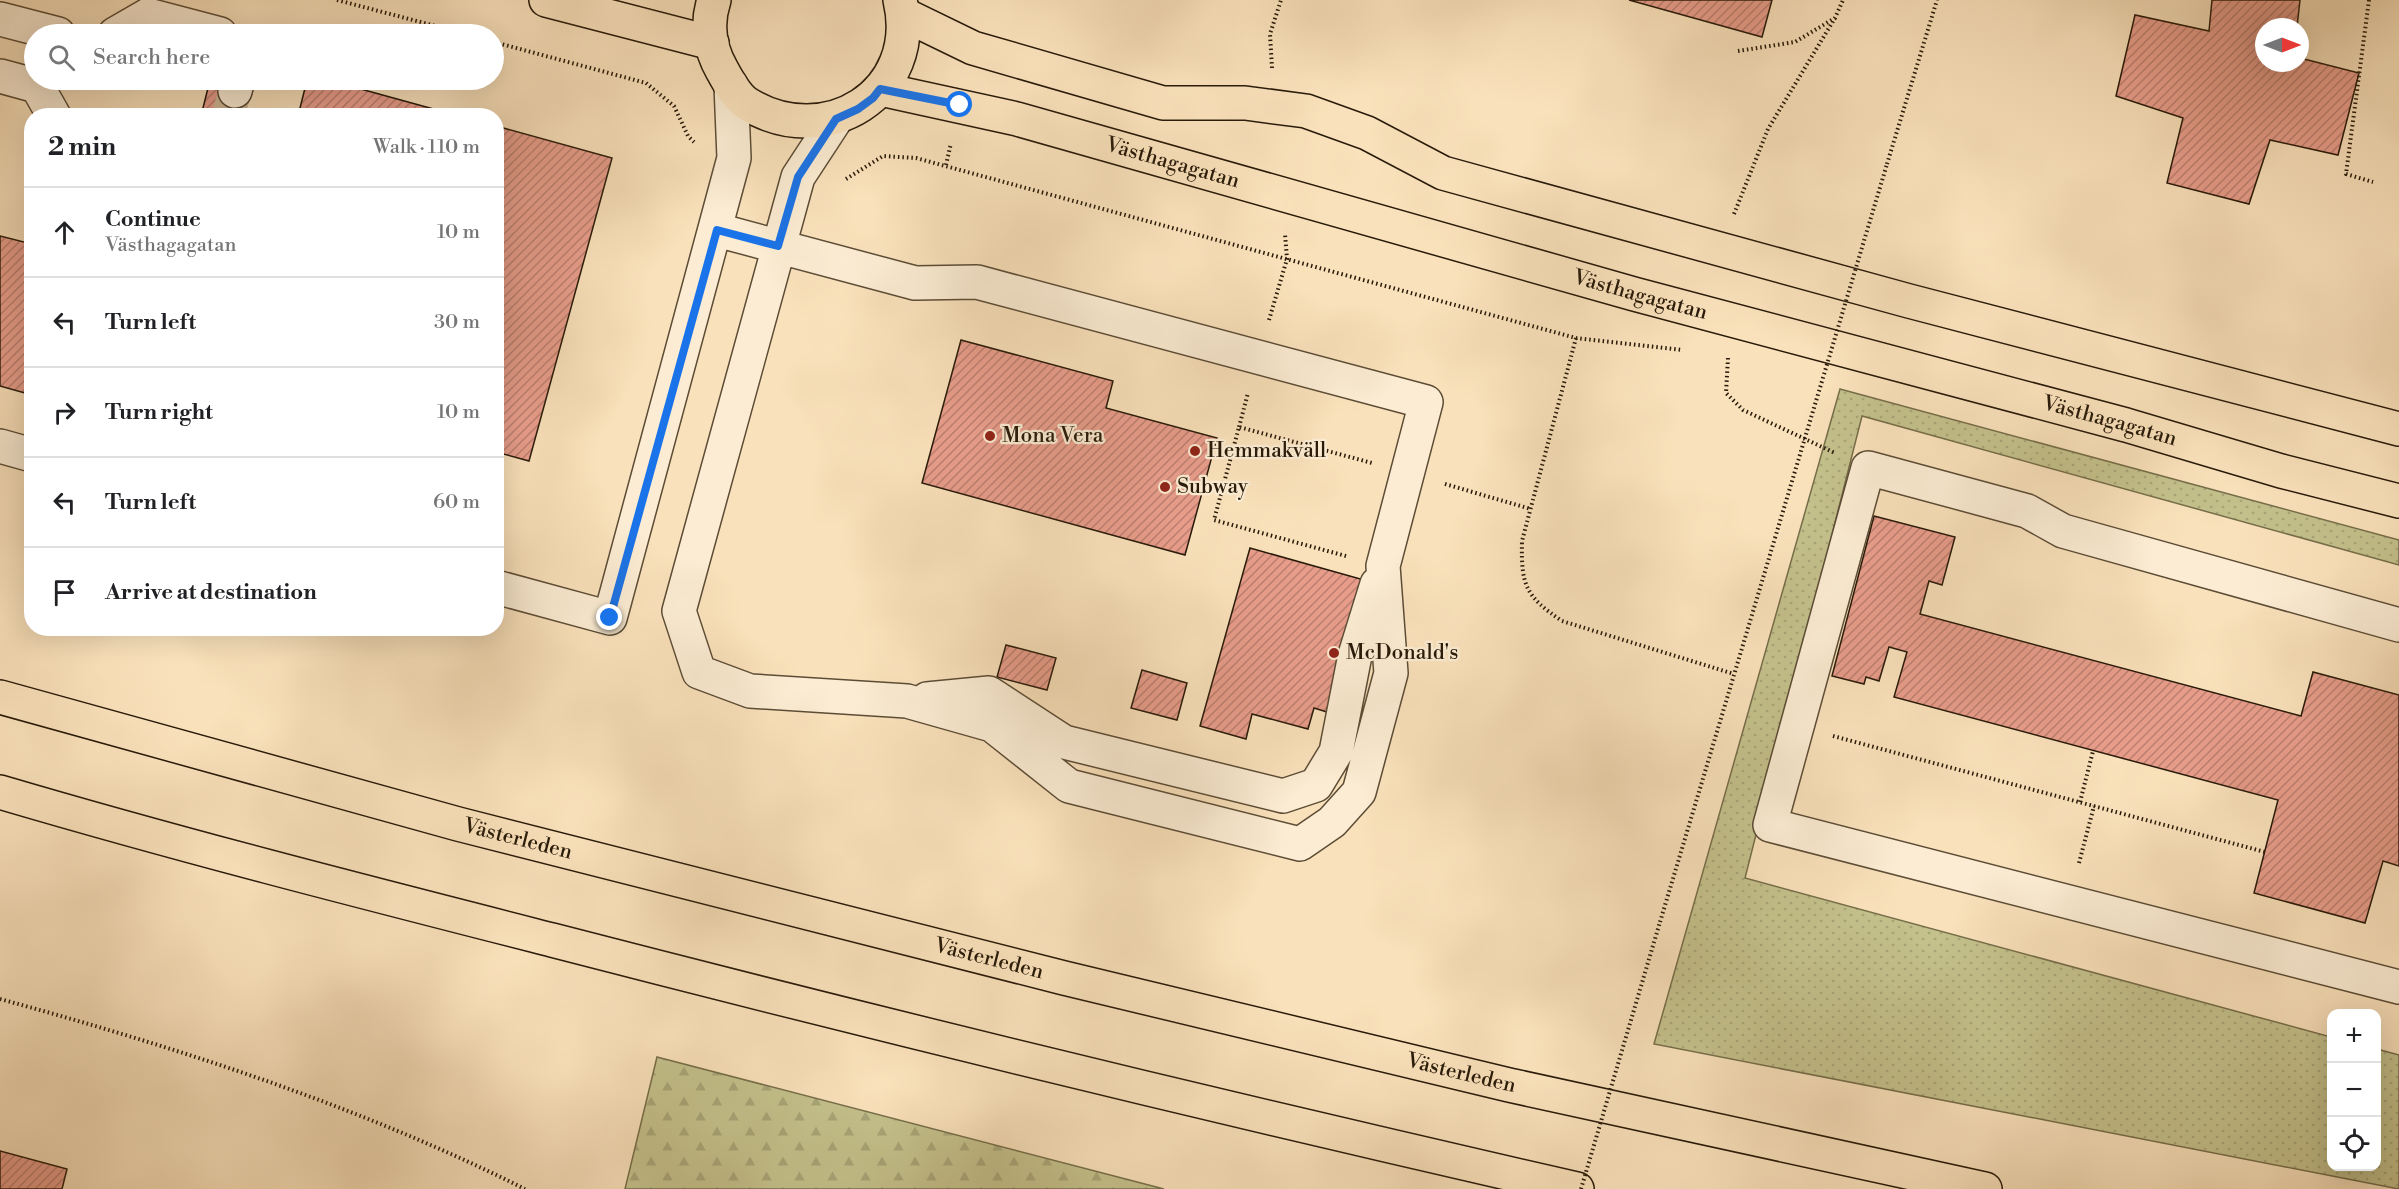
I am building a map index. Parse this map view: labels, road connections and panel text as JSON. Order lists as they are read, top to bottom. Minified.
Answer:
{"streets":{"main road":["Västhagagatan","Västerleden"]},"places":["Mona Vera","Hemmakväll","Subway","McDonald's"],"north":"right","page":{"search":"Search here","heading":["2 min","Walk · 110 m"],"list":[["Continue","Västhagagatan","10 m"],["Turn left","30 m"],["Turn right","10 m"],["Turn left","60 m"],"Arrive at destination"],"map_buttons":["+","−"]}}
